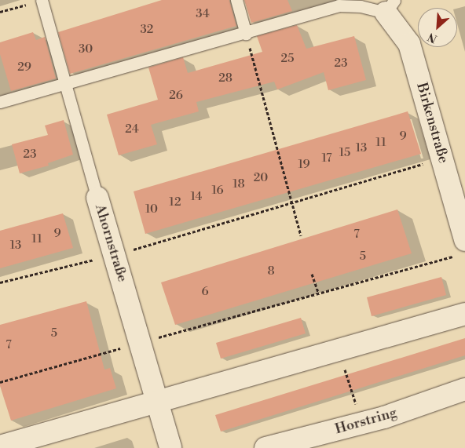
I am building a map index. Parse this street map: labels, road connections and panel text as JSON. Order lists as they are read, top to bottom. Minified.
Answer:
{"streets":{"street":["Birkenstraße","Ahornstraße","Horstring"]},"house_numbers":["34","32","30","25","23","29","28","26","24","9","11","13","15","23","17","19","20","18","16","14","12","10","9","7","11","13","5","8","6","5","7"],"north":"bottom left"}
